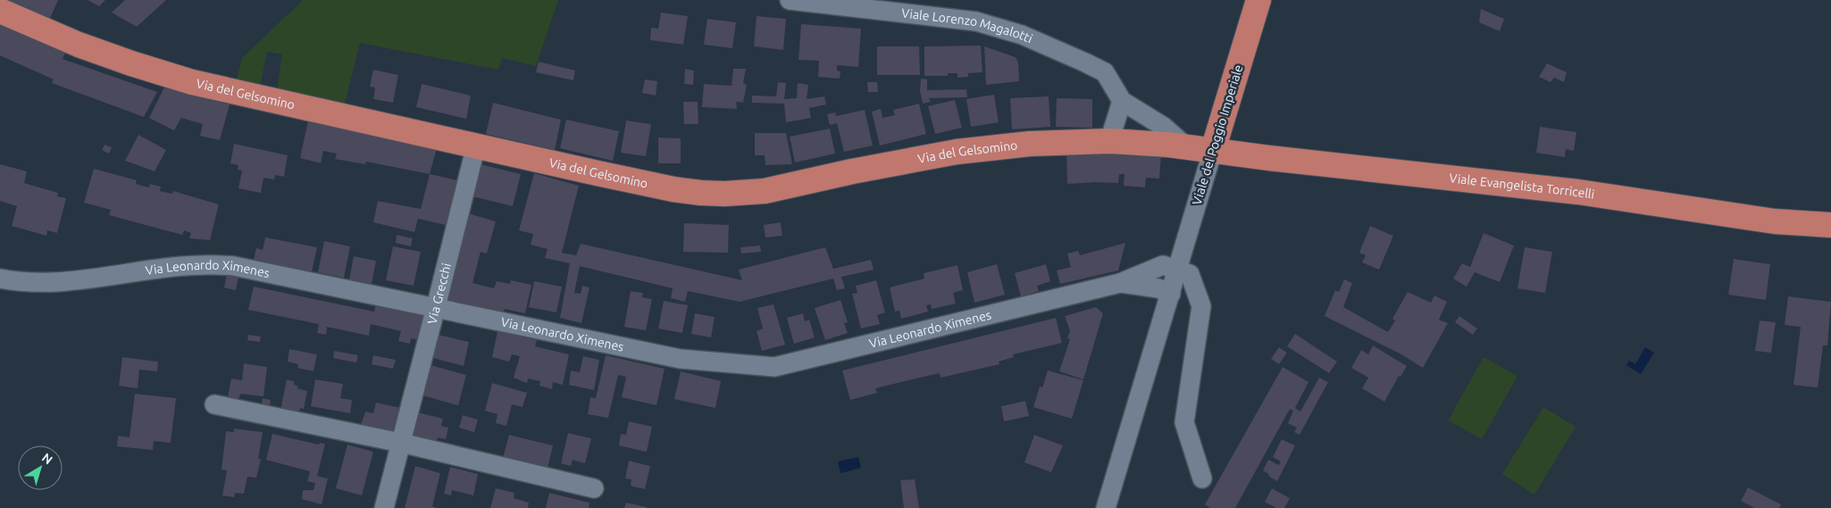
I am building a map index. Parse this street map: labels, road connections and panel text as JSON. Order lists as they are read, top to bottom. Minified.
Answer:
{"streets":{"main road":["Via del Gelsomino","Viale del Poggio Imperiale","Viale Evangelista Torricelli"],"street":["Viale Lorenzo Magalotti","Via Leonardo Ximenes","Via Grecchi"]},"crossings":[["Via del Gelsomino","Viale del Poggio Imperiale"],["Via del Gelsomino","Viale Evangelista Torricelli"],["Via del Gelsomino","Via Grecchi"],["Viale del Poggio Imperiale","Viale Evangelista Torricelli"],["Viale del Poggio Imperiale","Via Leonardo Ximenes"],["Via Leonardo Ximenes","Via Grecchi"]],"north":"top right"}
